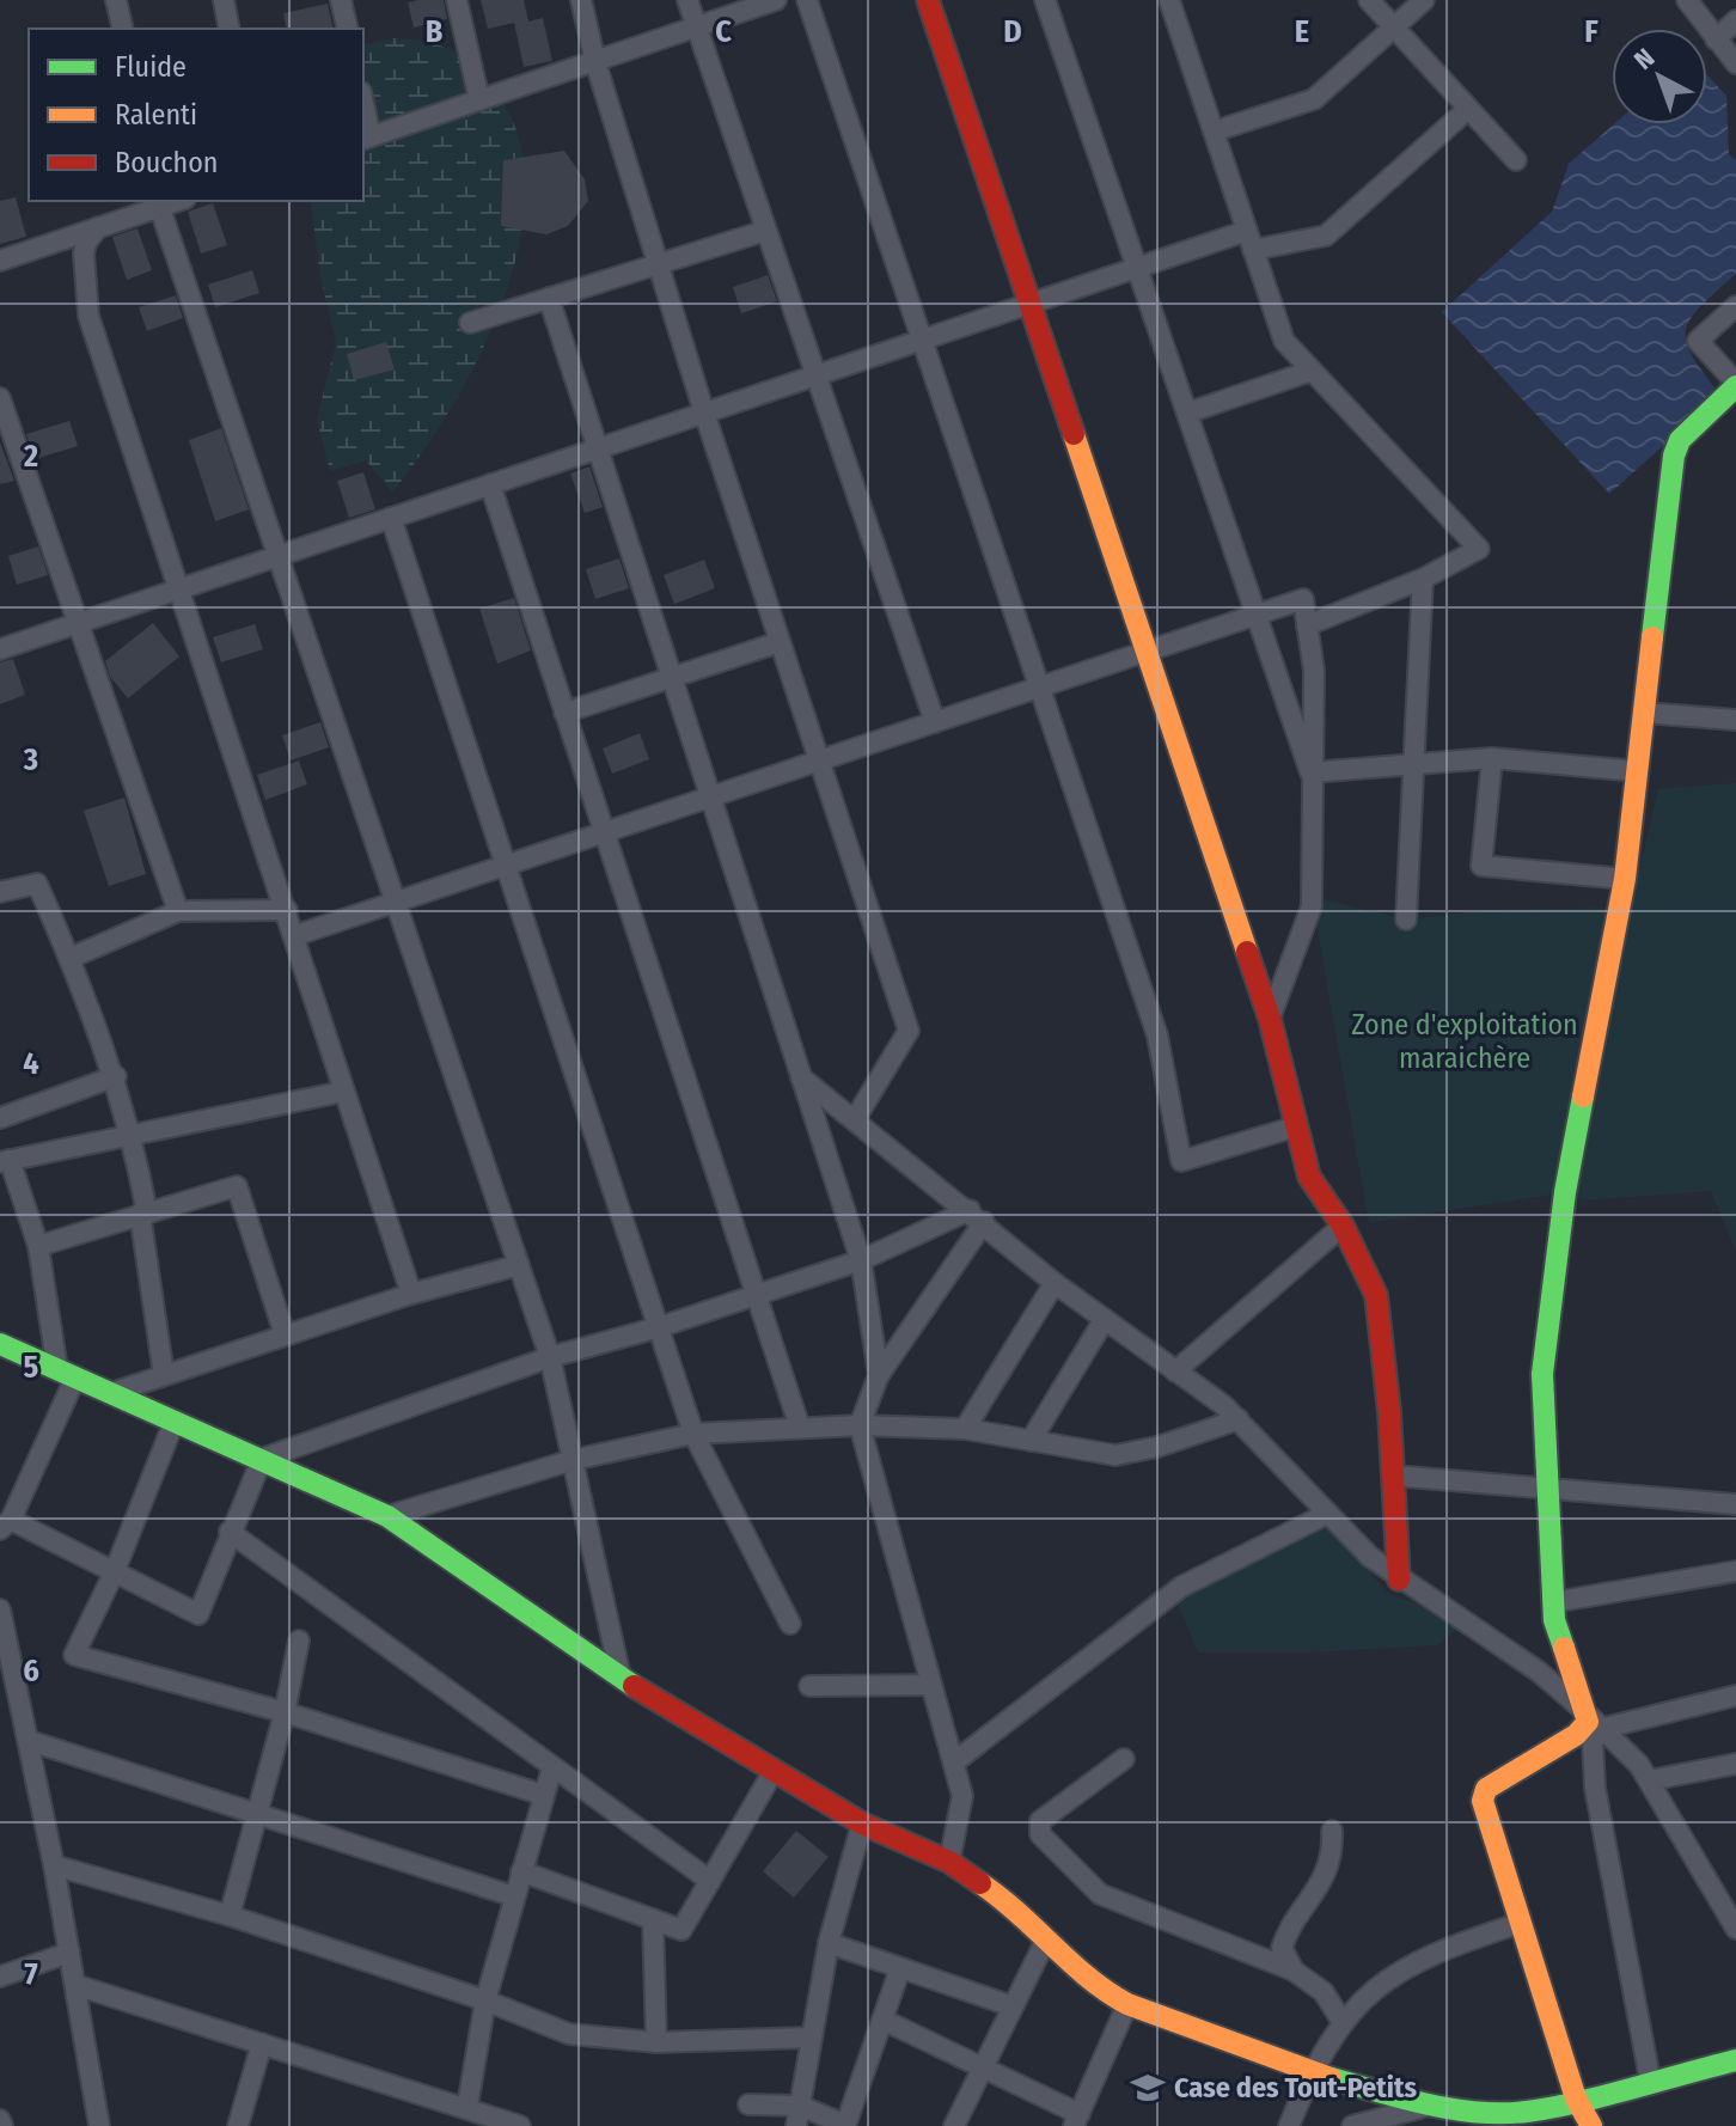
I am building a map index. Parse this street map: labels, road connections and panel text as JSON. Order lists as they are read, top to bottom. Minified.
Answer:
{"parks":["Zone d'exploitation maraichère"],"places":{"school or university":["Case des Tout-Petits"]},"legend":["Fluide","Ralenti","Bouchon"],"north":"top left","grid":{"columns":["B","C","D","E","F"],"rows":["2","3","4","5","6","7"]}}
